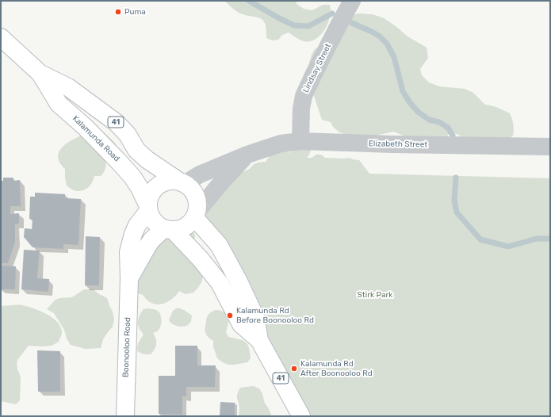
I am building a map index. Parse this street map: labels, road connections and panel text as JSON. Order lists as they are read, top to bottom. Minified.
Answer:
{"streets":{"main road":["41","Kalamunda Road","Boonooloo Road"],"street":["Lindsay Street","Elizabeth Street"]},"crossings":[["Lindsay Street","Elizabeth Street"],["41","Kalamunda Road"],["41","Elizabeth Street"],["41","Boonooloo Road"],["Kalamunda Road","Elizabeth Street"],["Kalamunda Road","Boonooloo Road"],["Elizabeth Street","Boonooloo Road"]],"parks":["Stirk Park"],"places":["Puma","Kalamunda Rd Before Boonooloo Rd","Kalamunda Rd After Boonooloo Rd"]}
